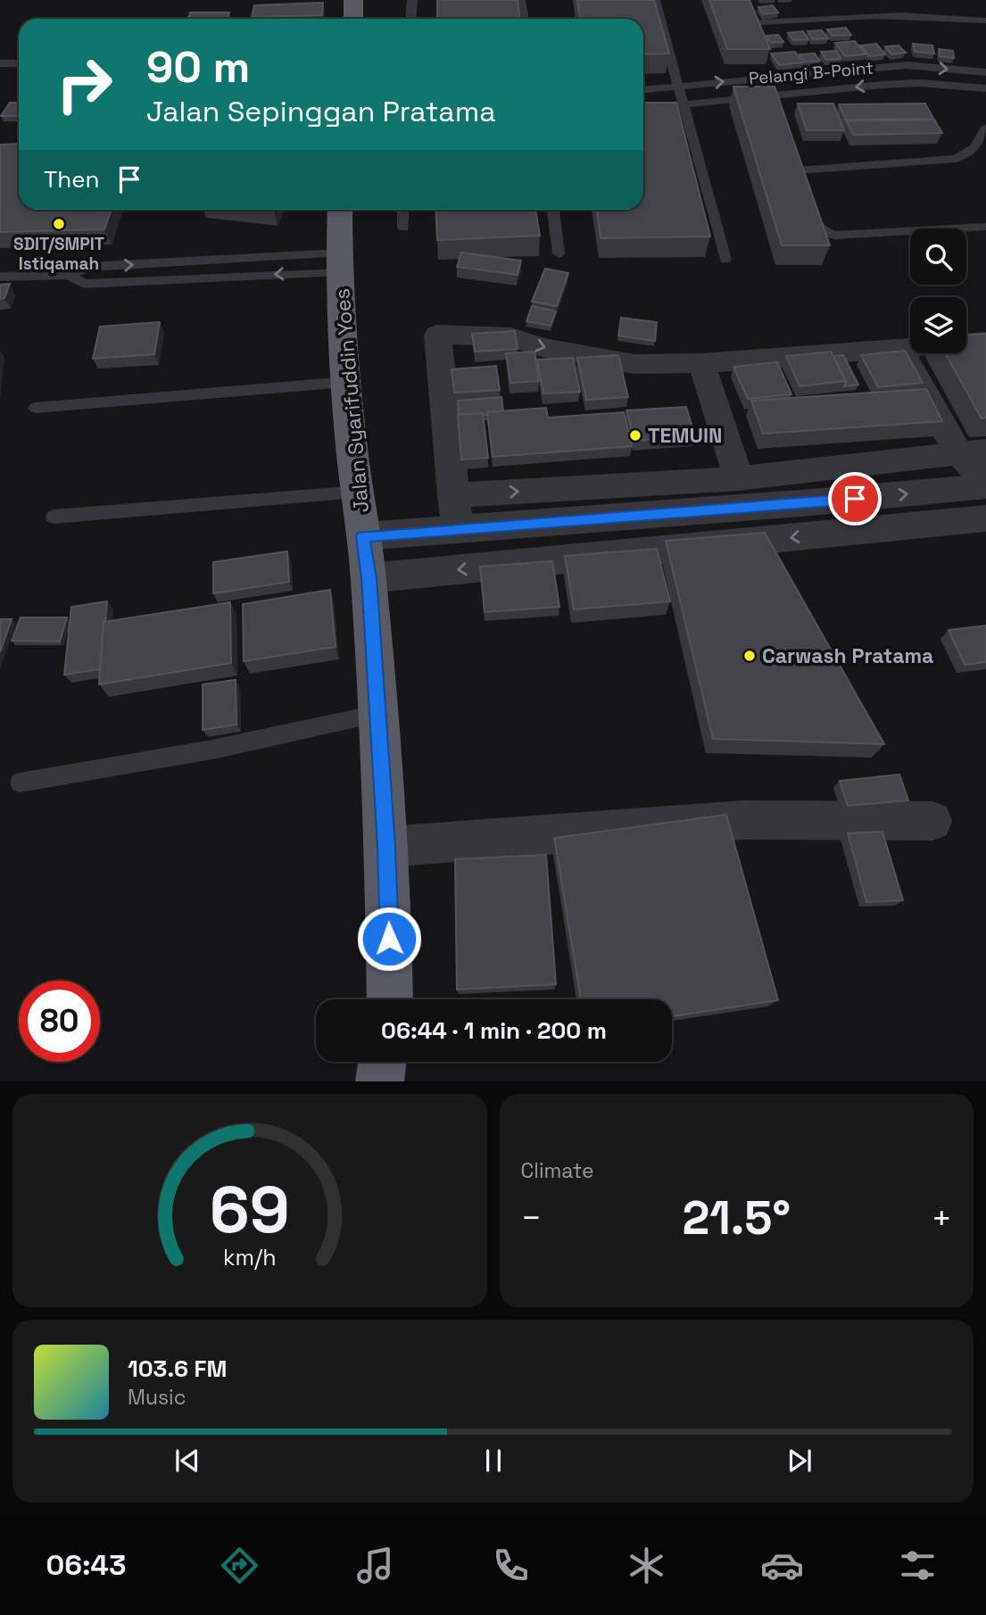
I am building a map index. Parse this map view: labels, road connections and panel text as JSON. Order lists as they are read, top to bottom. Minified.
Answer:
{"streets":{"highway":["Jalan Syarifuddin Yoes"],"lane":["Pelangi B-Point"]},"places":["SDIT/SMPIT Istiqamah","TEMUIN","Carwash Pratama"],"page":{"turn":["90 m","Jalan Sepinggan Pratama"],"then":"Then","limit":"80","trip":"06:44 · 1 min · 200 m","tile":"Climate","heat":["−","21.5°","+"],"song":["103.6 FM","Music"],"tabs":"06:43","gauge":["69","km/h"]}}
